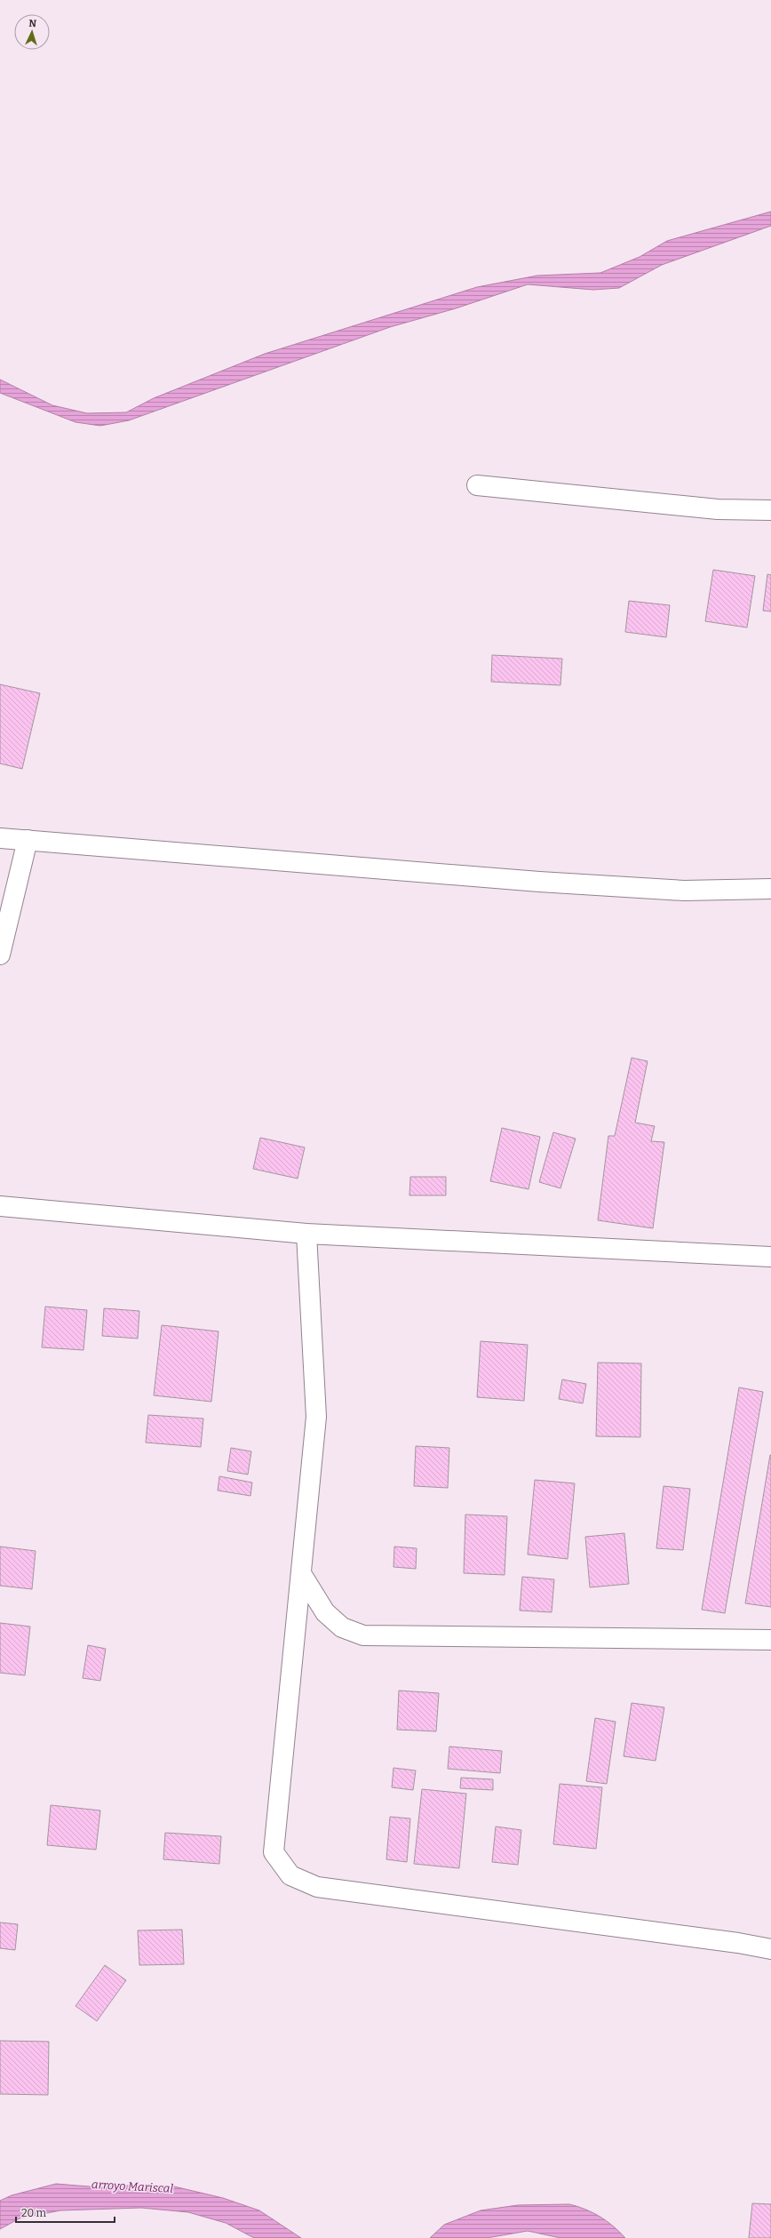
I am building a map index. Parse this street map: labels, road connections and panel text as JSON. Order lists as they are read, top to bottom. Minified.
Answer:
{"water":["arroyo Mariscal"],"scale_bar":"20 m","north":"top"}
